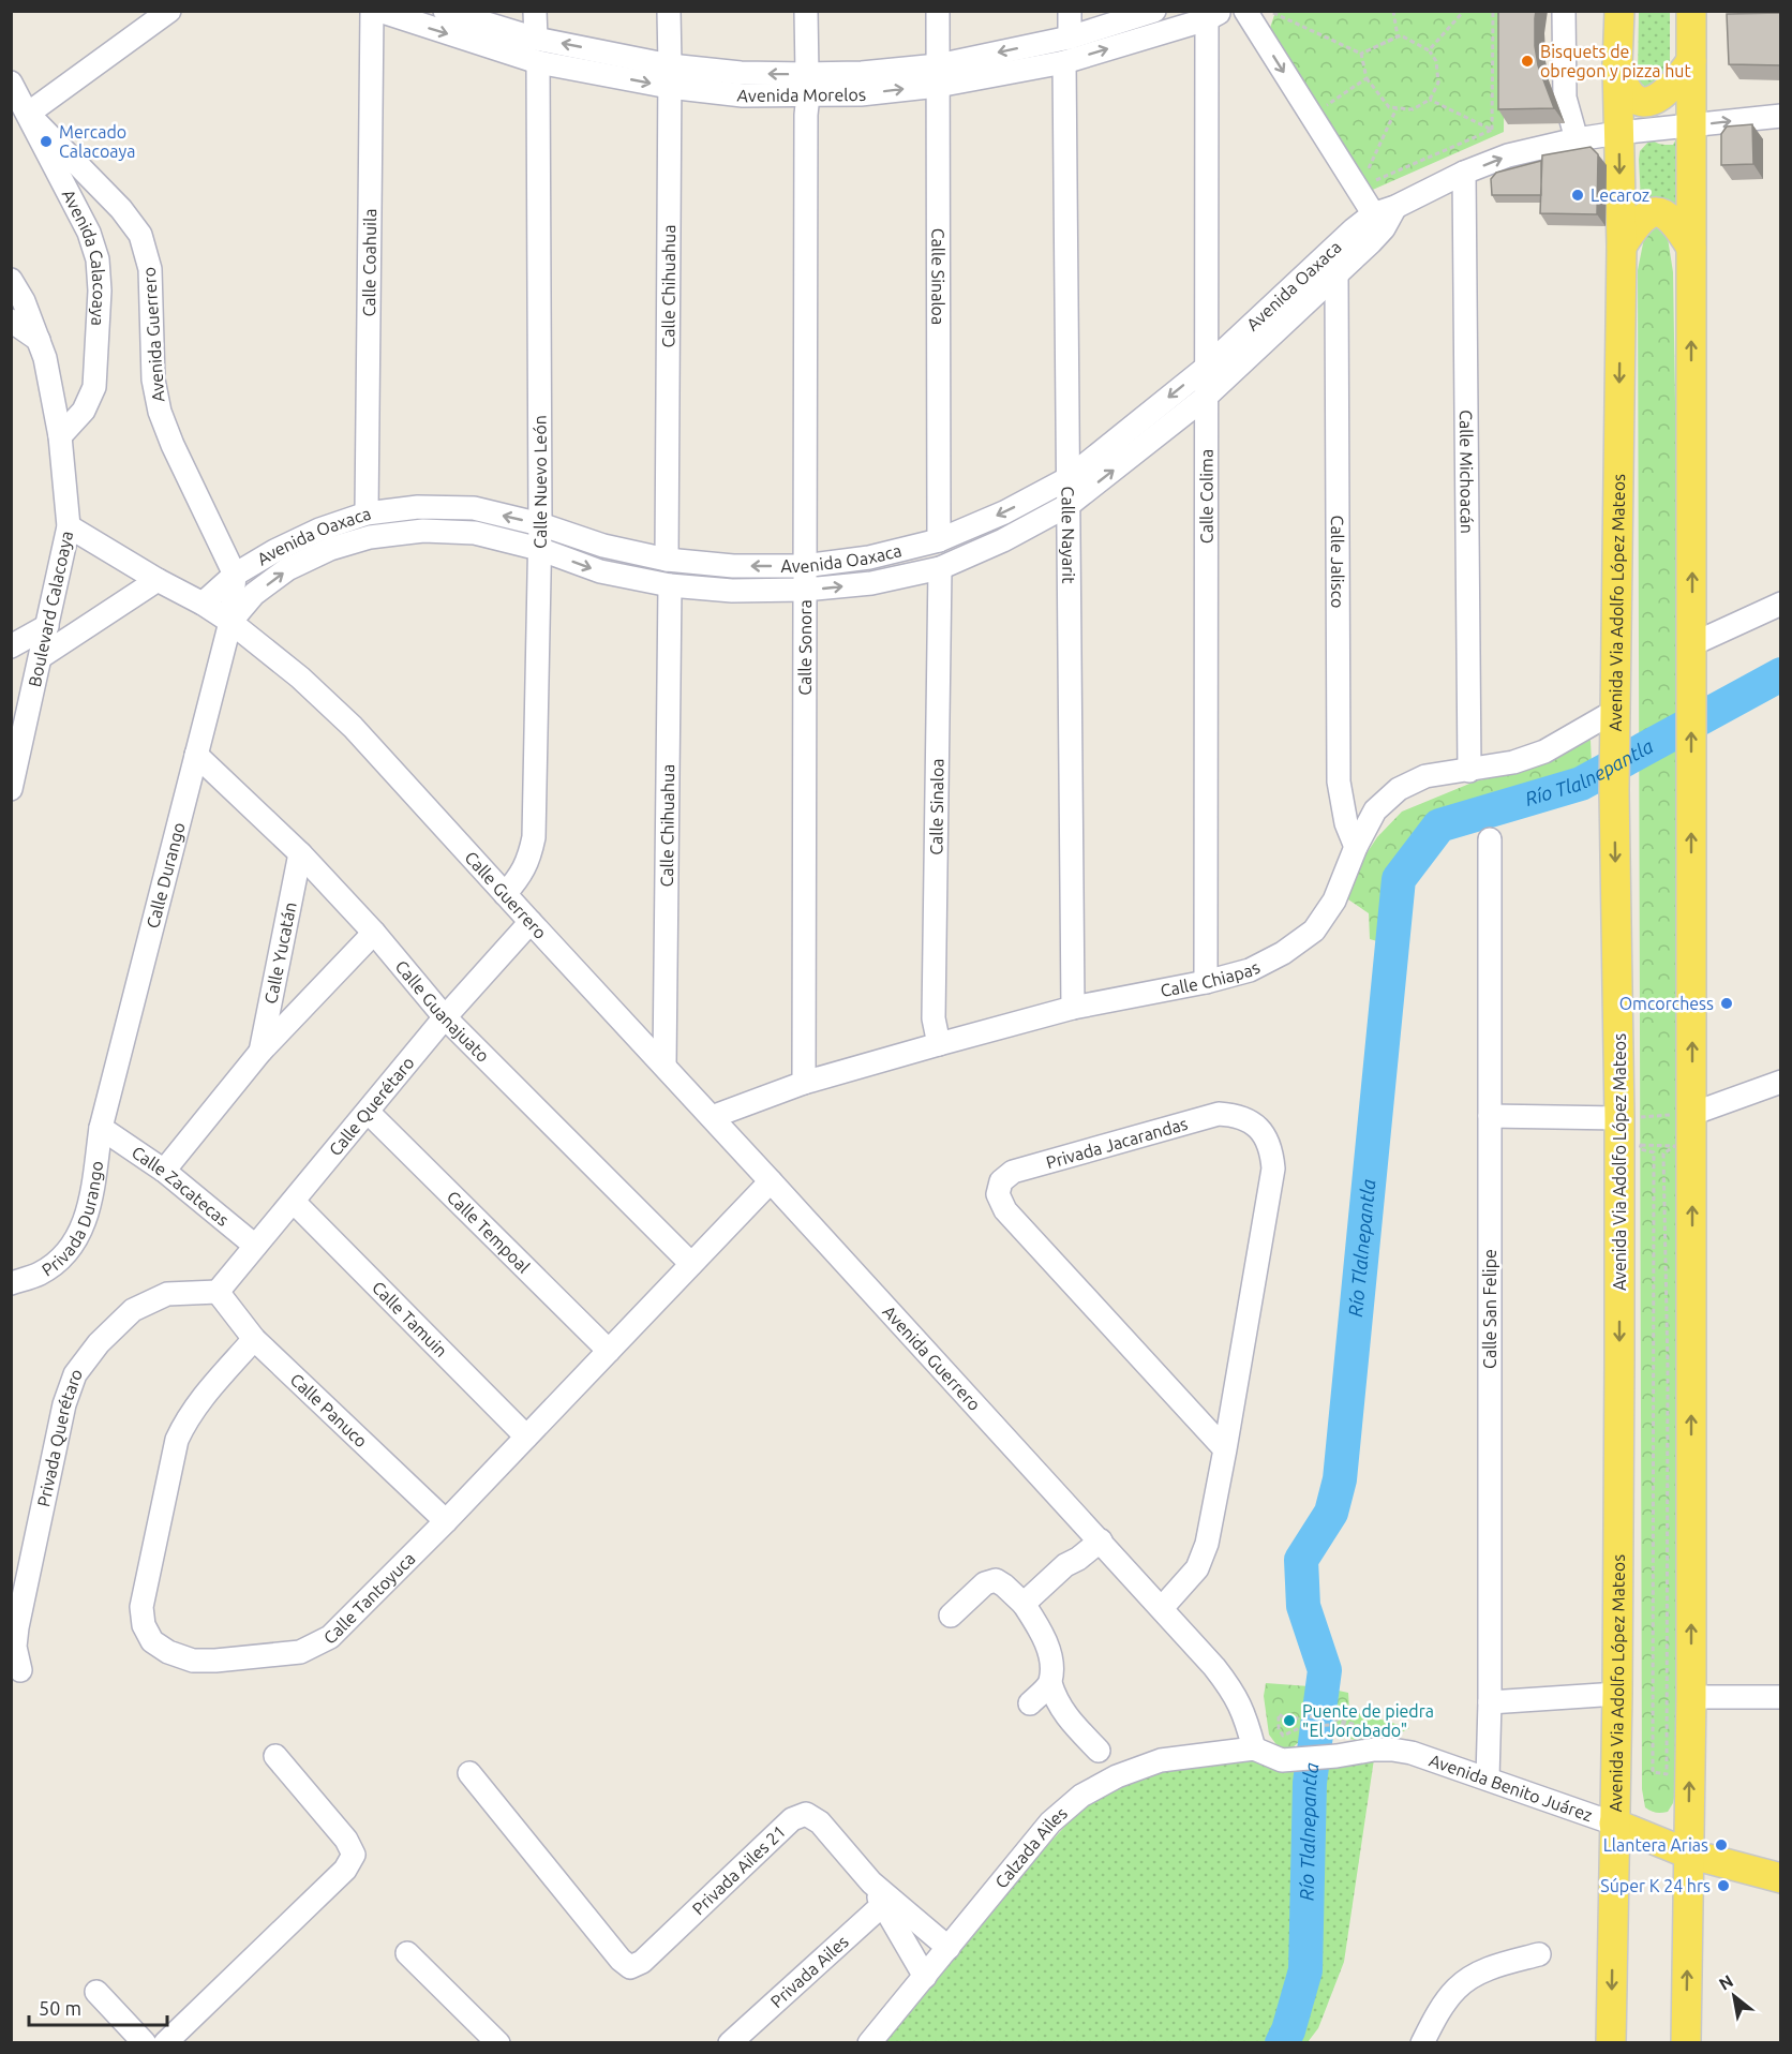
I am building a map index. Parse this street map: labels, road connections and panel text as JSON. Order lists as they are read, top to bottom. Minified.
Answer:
{"streets":{"main road":["Avenida Via Adolfo López Mateos"],"street":["Avenida Morelos","Avenida Calacoaya","Calle Coahuila","Calle Sinaloa","Calle Chihuahua","Avenida Oaxaca","Avenida Guerrero","Calle Michoacán","Calle Nuevo León","Calle Colima","Calle Nayarit","Calle Jalisco","Boulevard Calacoaya","Calle Sonora","Calle Durango","Calle Guerrero","Calle Yucatán","Calle Chiapas","Calle Guanajuato","Calle Querétaro","Privada Jacarandas","Calle Zacatecas","Privada Durango","Calle Tempoal","Calle San Felipe","Calle Tamuin","Calle Panuco","Privada Querétaro","Calle Tantoyuca","Avenida Benito Juárez","Calzada Ailes","Privada Ailes 21","Privada Ailes"]},"crossings":[["Avenida Morelos","Calle Sinaloa"],["Avenida Morelos","Calle Chihuahua"],["Avenida Morelos","Calle Nuevo León"],["Avenida Morelos","Calle Colima"],["Avenida Morelos","Calle Nayarit"],["Avenida Morelos","Calle Sonora"],["Avenida Calacoaya","Avenida Guerrero"],["Avenida Calacoaya","Boulevard Calacoaya"],["Calle Coahuila","Avenida Oaxaca"],["Calle Sinaloa","Avenida Oaxaca"],["Calle Sinaloa","Calle Chiapas"],["Calle Chihuahua","Avenida Oaxaca"],["Calle Chihuahua","Calle Guerrero"],["Avenida Oaxaca","Avenida Guerrero"],["Avenida Oaxaca","Calle Michoacán"],["Avenida Oaxaca","Calle Nuevo León"],["Avenida Oaxaca","Calle Colima"],["Avenida Oaxaca","Calle Nayarit"],["Avenida Oaxaca","Calle Jalisco"],["Avenida Oaxaca","Avenida Via Adolfo López Mateos"],["Avenida Oaxaca","Calle Sonora"],["Avenida Oaxaca","Calle Durango"],["Avenida Oaxaca","Calle Guerrero"],["Avenida Guerrero","Calle Guerrero"],["Avenida Guerrero","Privada Jacarandas"],["Avenida Guerrero","Calle Tantoyuca"],["Avenida Guerrero","Avenida Benito Juárez"],["Avenida Guerrero","Calzada Ailes"],["Calle Michoacán","Calle Chiapas"],["Calle Nuevo León","Calle Guerrero"],["Calle Colima","Calle Chiapas"],["Calle Nayarit","Calle Chiapas"],["Calle Jalisco","Calle Chiapas"],["Avenida Via Adolfo López Mateos","Calle Chiapas"],["Avenida Via Adolfo López Mateos","Avenida Benito Juárez"],["Boulevard Calacoaya","Calle Guerrero"],["Calle Sonora","Calle Chiapas"],["Calle Durango","Calle Guerrero"],["Calle Durango","Calle Guanajuato"],["Calle Durango","Calle Zacatecas"],["Calle Durango","Privada Durango"],["Calle Guerrero","Calle Chiapas"],["Calle Guerrero","Calle Querétaro"],["Calle Guerrero","Calle Tantoyuca"],["Calle Yucatán","Calle Guanajuato"],["Calle Yucatán","Calle Zacatecas"],["Calle Guanajuato","Calle Querétaro"],["Calle Guanajuato","Calle Tantoyuca"],["Calle Querétaro","Calle Zacatecas"],["Calle Querétaro","Calle Tempoal"],["Calle Querétaro","Calle Tamuin"],["Calle Querétaro","Calle Panuco"],["Calle Querétaro","Privada Querétaro"],["Calle Zacatecas","Privada Durango"],["Calle Tempoal","Calle Tantoyuca"],["Calle San Felipe","Avenida Benito Juárez"],["Calle Tamuin","Calle Tantoyuca"],["Calle Panuco","Privada Querétaro"],["Calle Panuco","Calle Tantoyuca"],["Avenida Benito Juárez","Calzada Ailes"],["Calzada Ailes","Privada Ailes 21"],["Privada Ailes 21","Privada Ailes"]],"water":["Río Tlalnepantla"],"places":["Bisquets de obregon y pizza hut","Mercado Calacoaya","Lecaroz","Omcorchess","Puente de piedra \"El Jorobado\"","Llantera Arias","Súper K 24 hrs"],"scale_bar":"50 m","north":"top left"}
